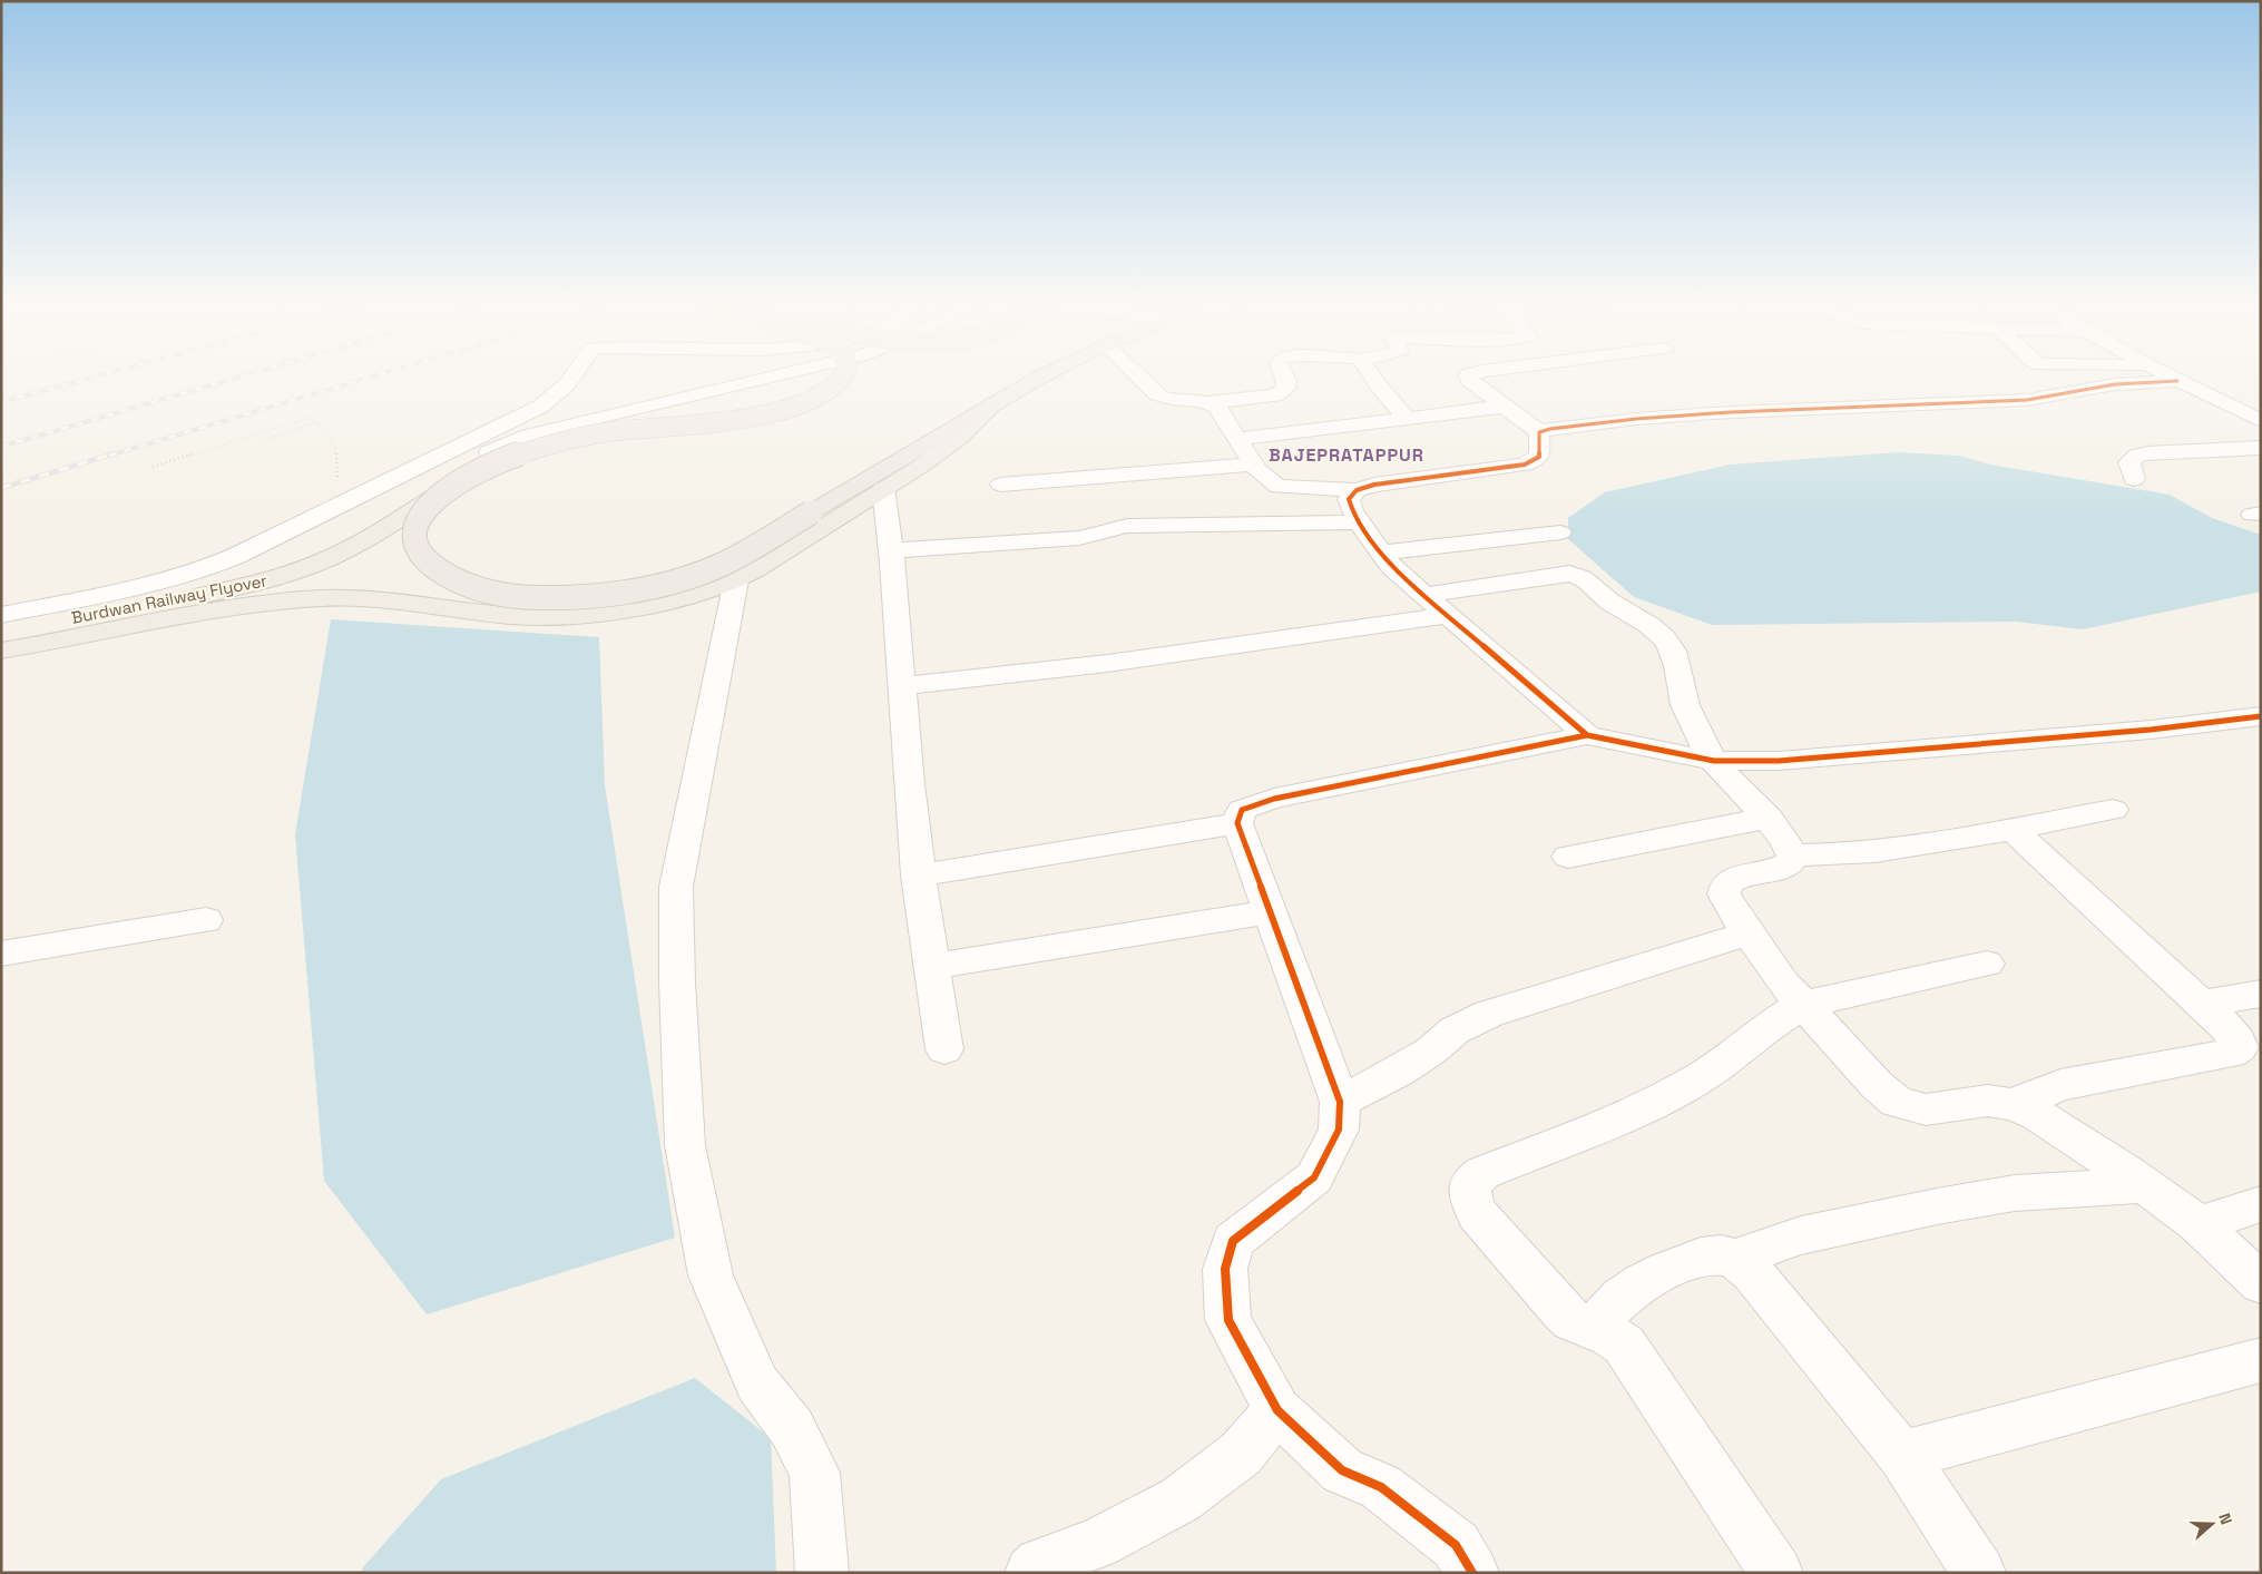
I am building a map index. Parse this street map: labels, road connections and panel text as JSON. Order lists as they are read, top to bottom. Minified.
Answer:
{"streets":{"highway":["Burdwan Railway Flyover"]},"districts":["BAJEPRATAPPUR"],"north":"right"}
